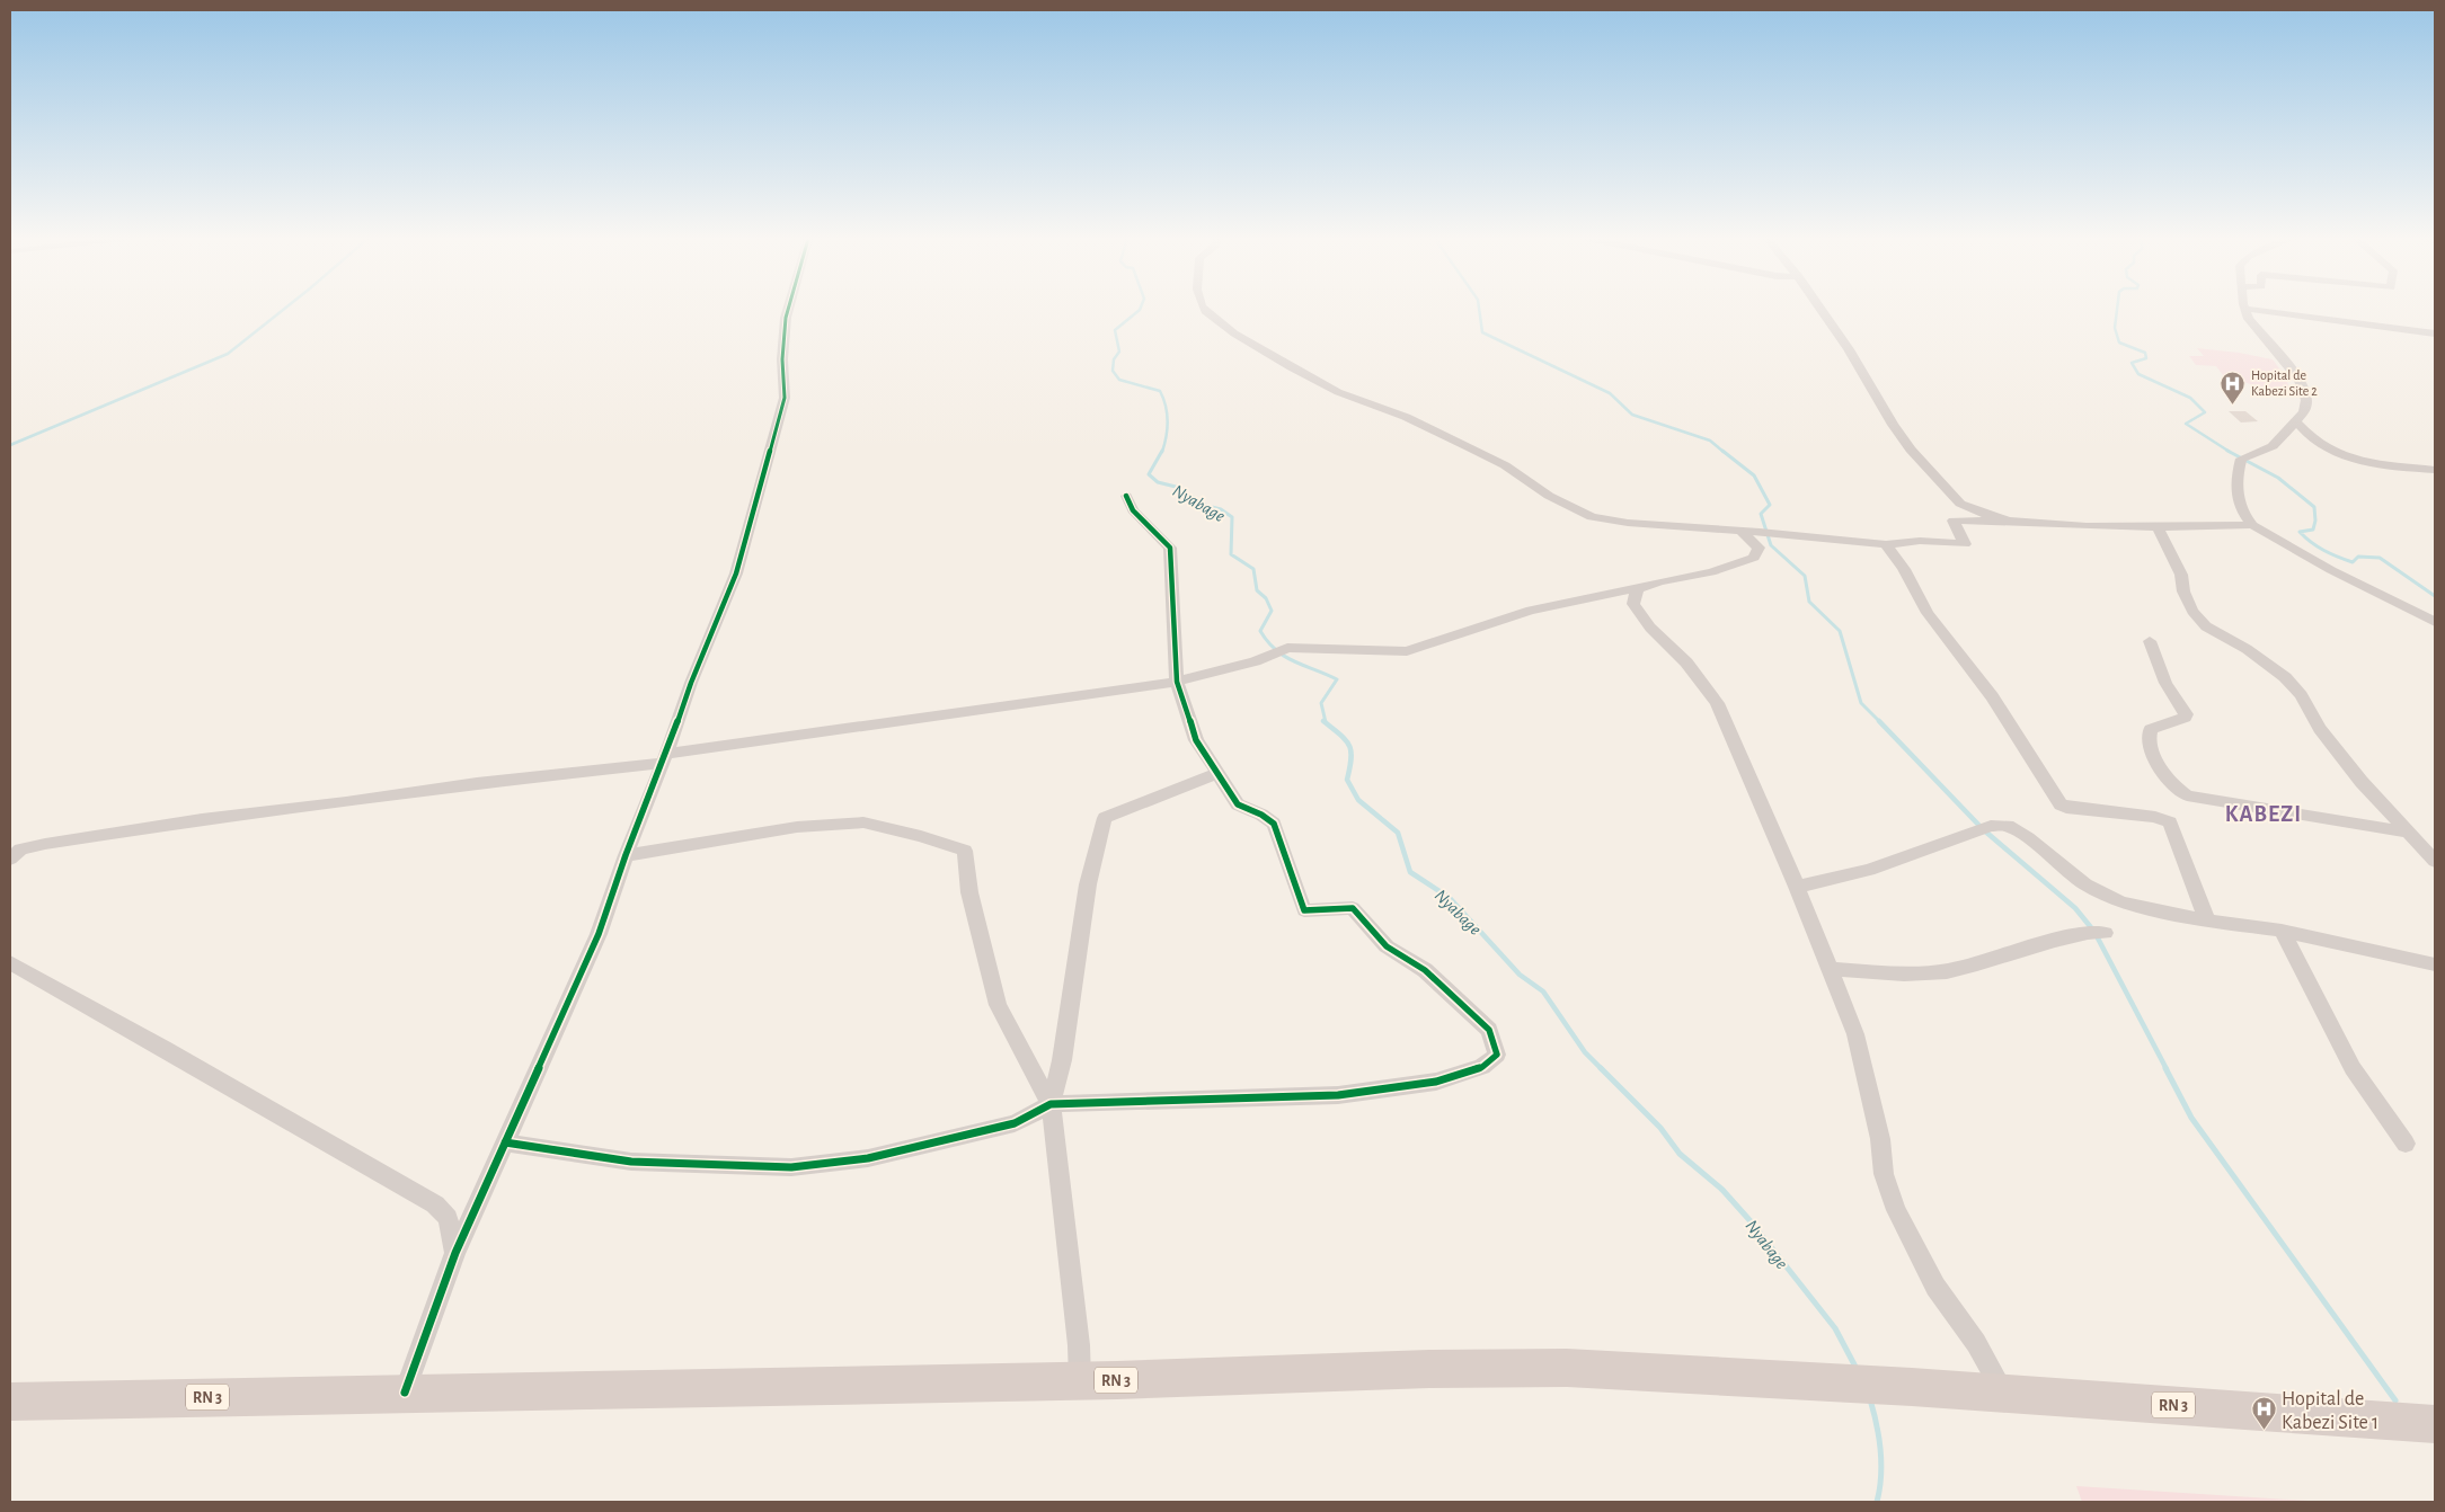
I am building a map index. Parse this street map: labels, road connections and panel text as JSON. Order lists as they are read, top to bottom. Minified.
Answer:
{"streets":{"highway":["RN 3"]},"districts":["KABEZI"],"water":["Nyabage"],"places":{"hospital":["Hopital de Kabezi Site 2","Hopital de Kabezi Site 1"]}}
